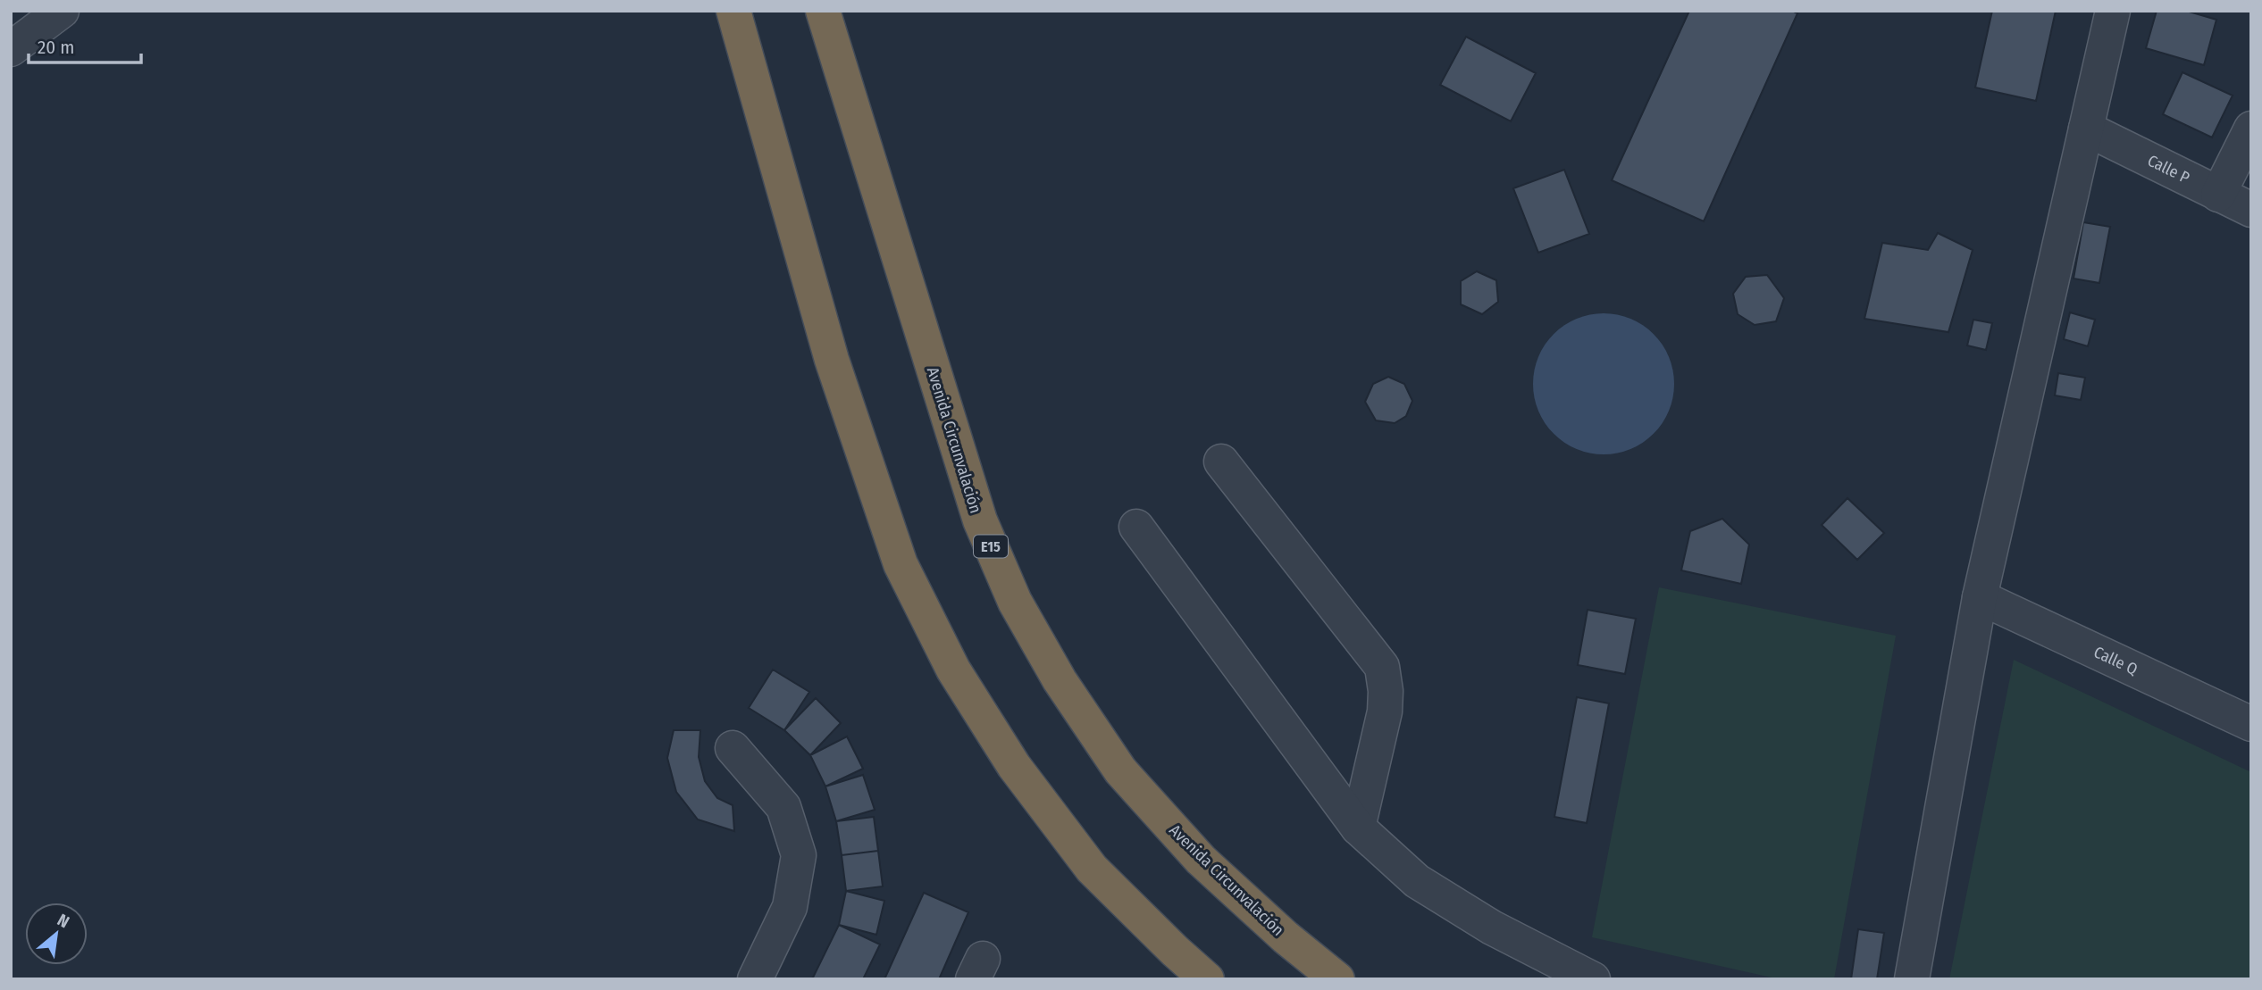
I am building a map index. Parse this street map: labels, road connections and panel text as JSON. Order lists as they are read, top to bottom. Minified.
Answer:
{"streets":{"highway":["Avenida Circunvalación","E15"],"street":["Calle P","Calle Q"]},"scale_bar":"20 m","north":"top right"}
